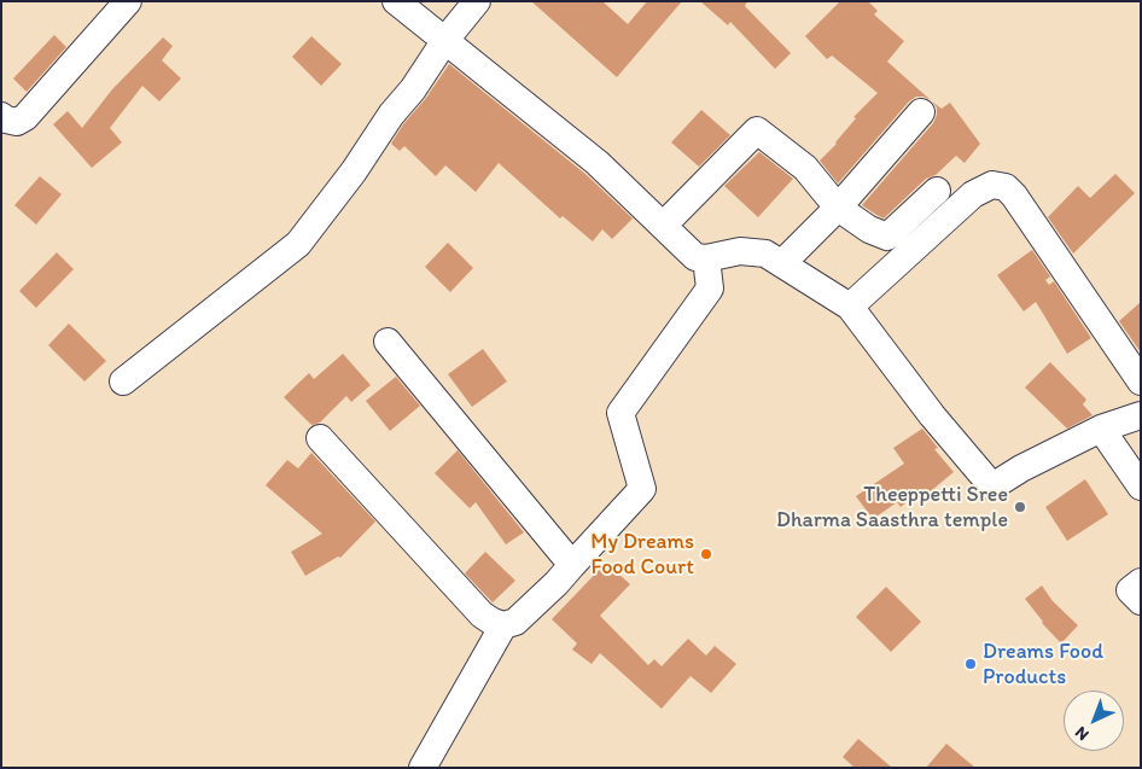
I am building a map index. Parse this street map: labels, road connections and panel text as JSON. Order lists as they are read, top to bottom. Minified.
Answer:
{"places":["Theeppetti Sree Dharma Saasthra temple","My Dreams Food Court","Dreams Food Products"],"north":"bottom left"}
